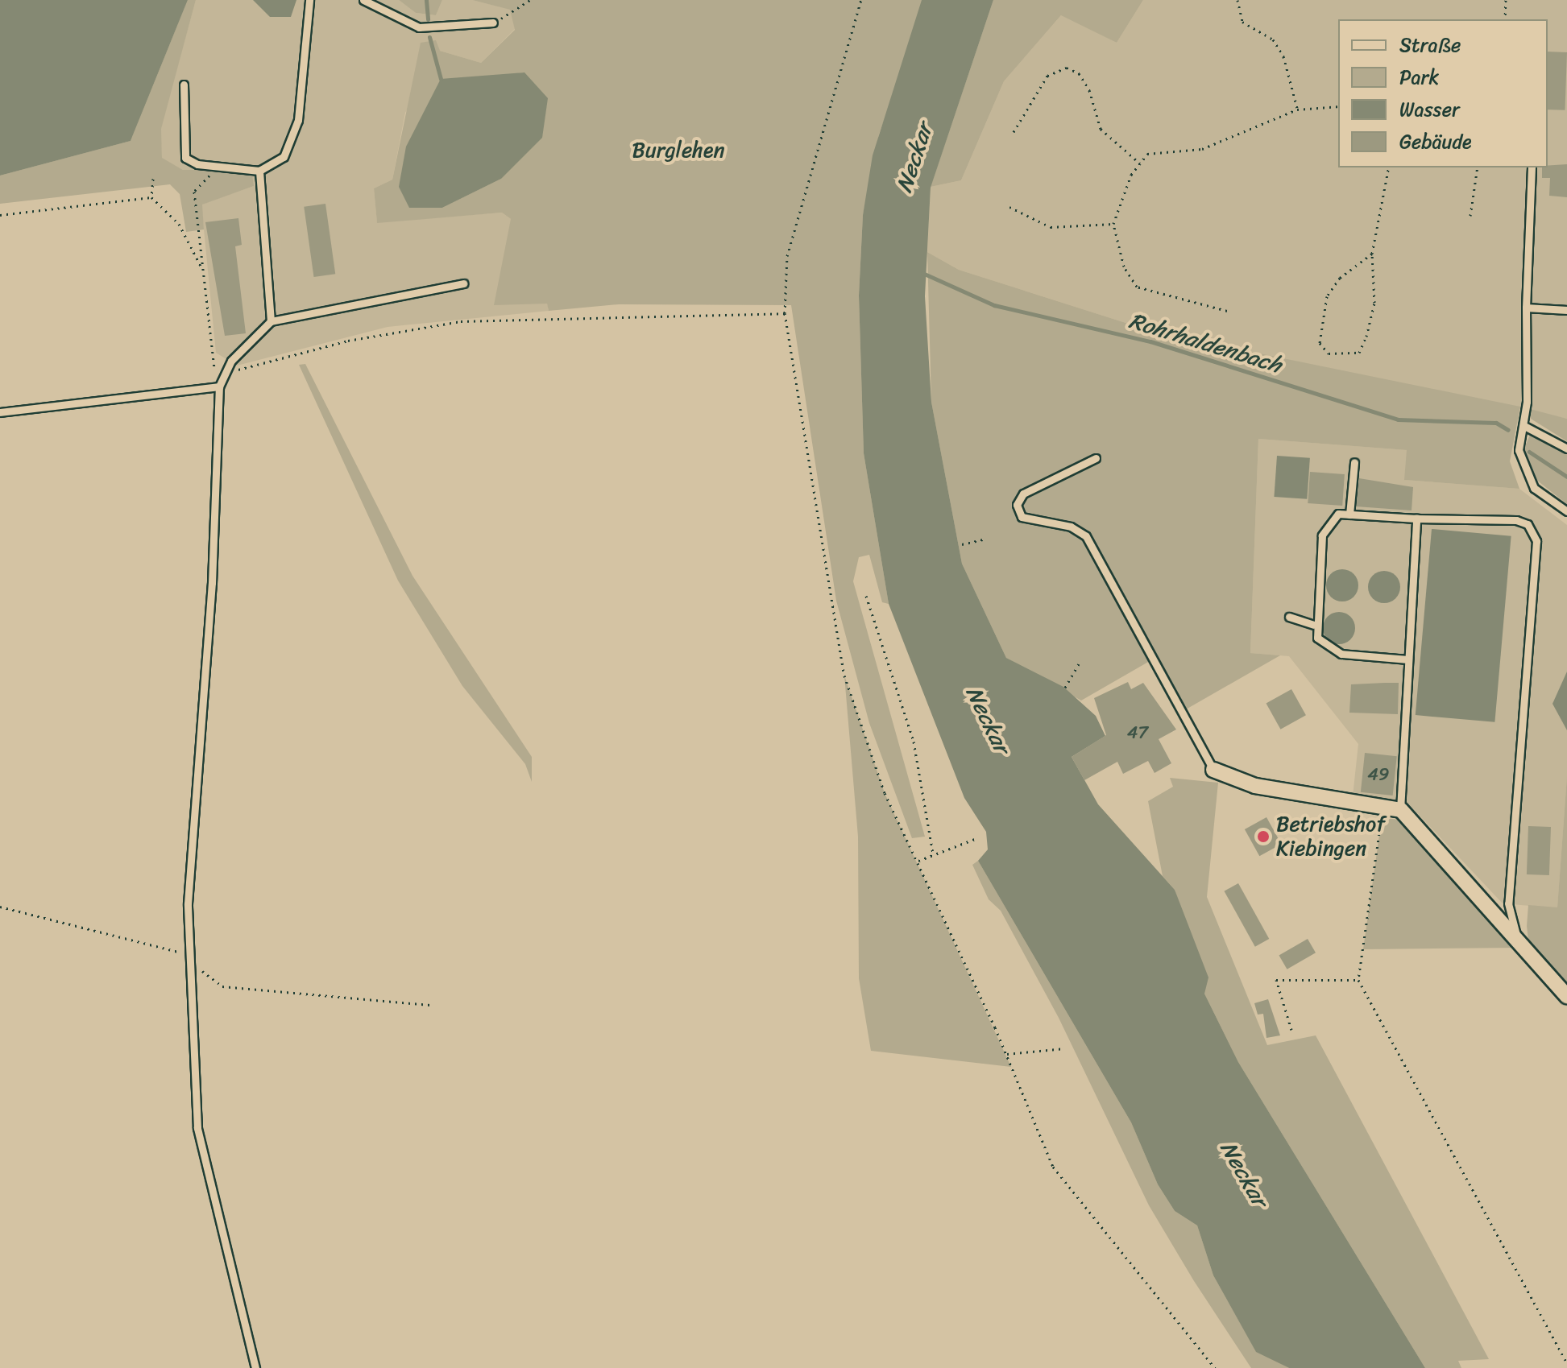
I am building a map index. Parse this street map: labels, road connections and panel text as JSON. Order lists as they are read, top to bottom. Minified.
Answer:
{"water":["Neckar","Rohrhaldenbach"],"parks":["Burglehen"],"places":["Betriebshof Kiebingen"],"house_numbers":["47","49"],"legend":["Straße","Park","Wasser","Gebäude"]}
